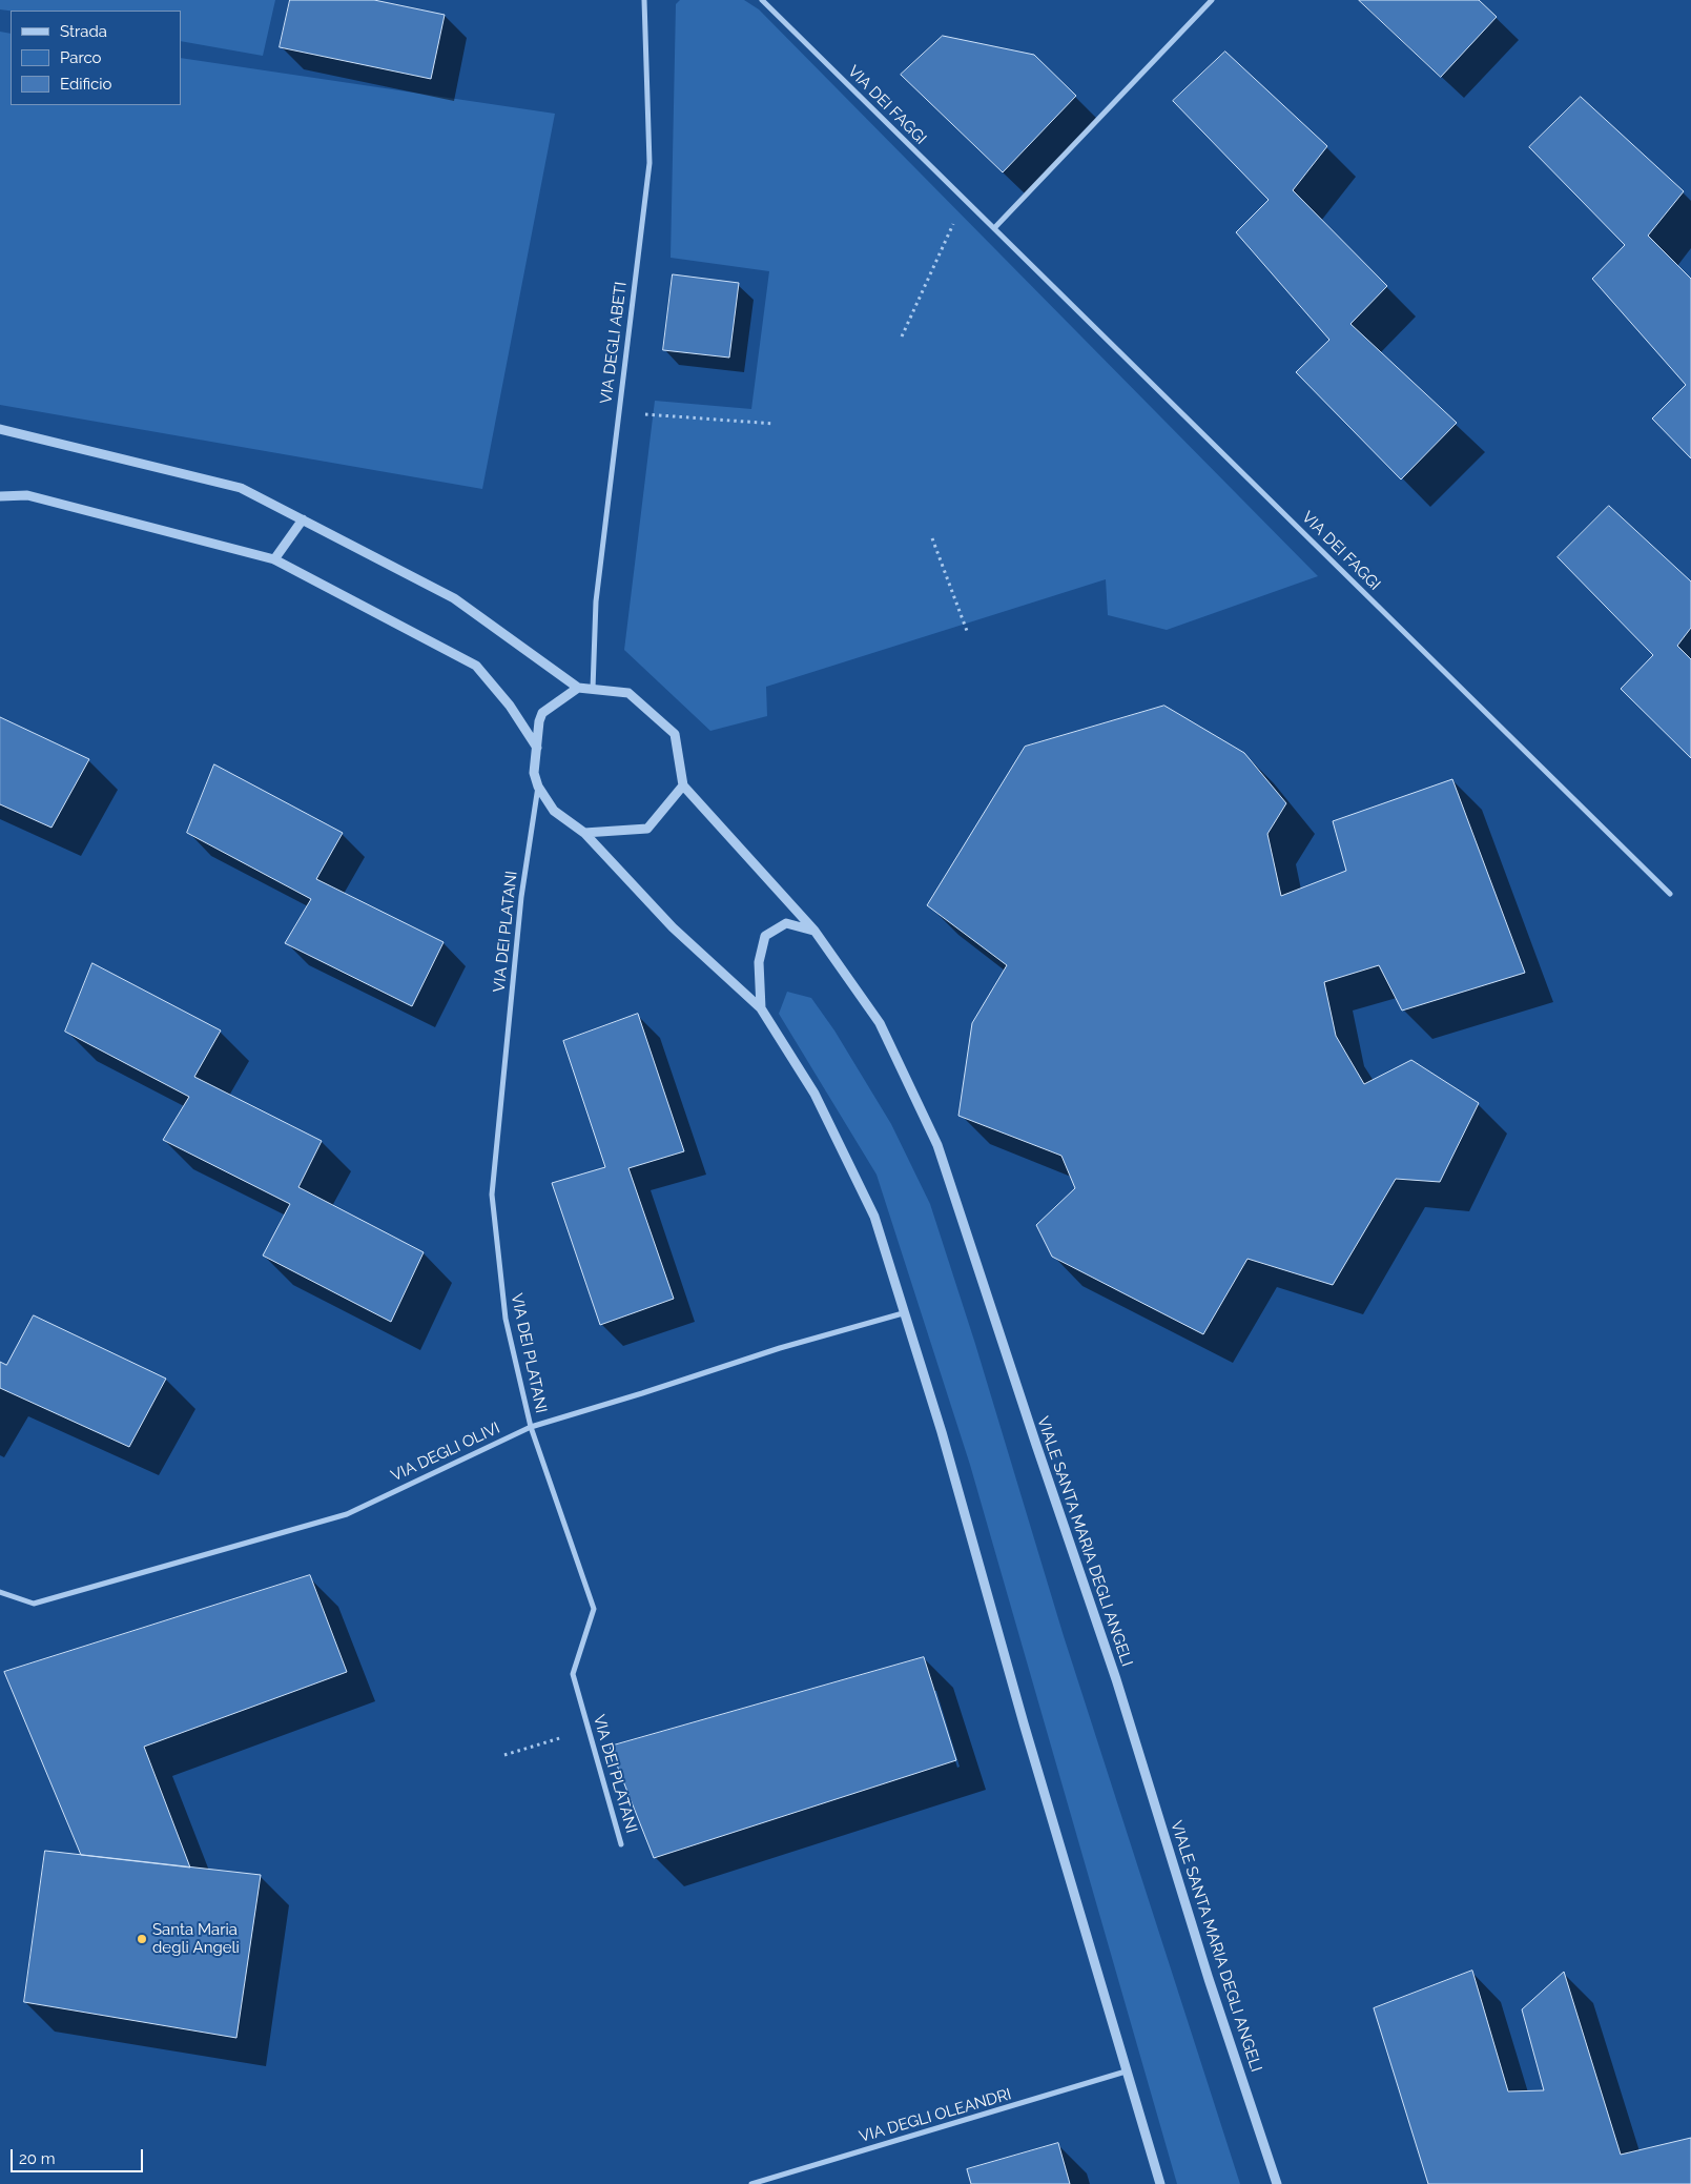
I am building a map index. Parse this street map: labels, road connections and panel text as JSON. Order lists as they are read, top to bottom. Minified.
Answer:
{"streets":{"street":["VIA DEI FAGGI","VIA DEGLI ABETI","VIA DEI PLATANI","VIA DEGLI OLIVI","VIALE SANTA MARIA DEGLI ANGELI","VIA DEGLI OLEANDRI"]},"crossings":[["VIA DEGLI ABETI","VIA DEI PLATANI"],["VIA DEGLI ABETI","VIALE SANTA MARIA DEGLI ANGELI"],["VIA DEI PLATANI","VIA DEGLI OLIVI"],["VIA DEI PLATANI","VIALE SANTA MARIA DEGLI ANGELI"]],"places":["Santa Maria degli Angeli"],"legend":["Strada","Parco","Edificio"],"scale_bar":"20 m"}
